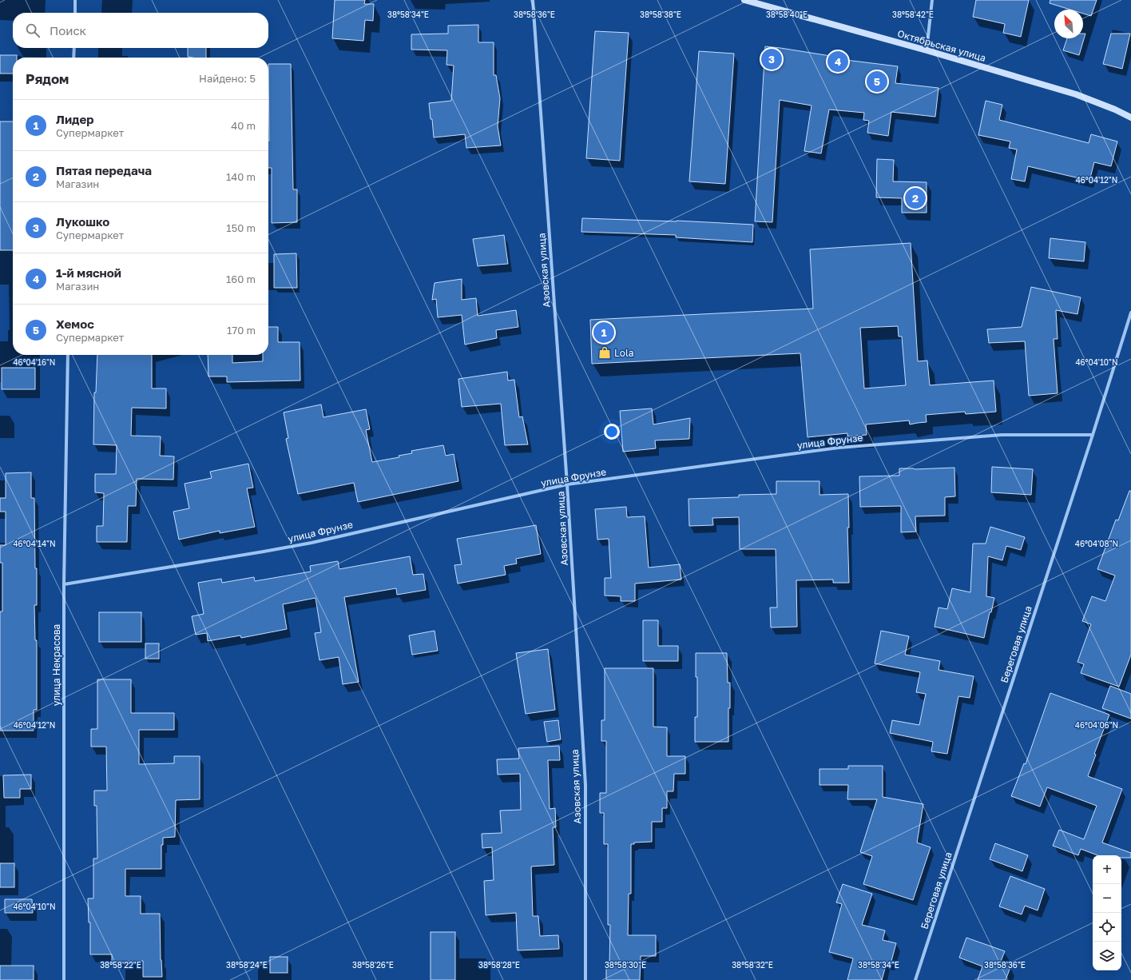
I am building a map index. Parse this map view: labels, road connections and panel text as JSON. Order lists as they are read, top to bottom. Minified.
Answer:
{"streets":{"street":["Октябрьская улица","Азовская улица","улица Фрунзе","Береговая улица","улица Некрасова"]},"crossings":[["Азовская улица","улица Фрунзе"],["улица Фрунзе","Береговая улица"],["улица Фрунзе","улица Некрасова"]],"places":{"shop":["Lola"]},"north":"top left","page":{"search":"Поиск","pins":["3","4","5","2","1"],"heading":["Рядом","Найдено: 5"],"list":[{"mark":"1","name":"Лидер","note":"Супермаркет","value":"40 m"},{"mark":"2","name":"Пятая передача","note":"Магазин","value":"140 m"},{"mark":"3","name":"Лукошко","note":"Супермаркет","value":"150 m"},{"mark":"4","name":"1-й мясной","note":"Магазин","value":"160 m"},{"mark":"5","name":"Хемос","note":"Супермаркет","value":"170 m"}],"map_buttons":["+","−"]},"coordinates":["38°58'34\"E","38°58'36\"E","38°58'38\"E","38°58'40\"E","38°58'42\"E","46°04'12\"N","46°04'16\"N","46°04'10\"N","46°04'14\"N","46°04'08\"N","46°04'06\"N","38°58'22\"E","38°58'24\"E","38°58'26\"E","38°58'28\"E","38°58'30\"E","38°58'32\"E"]}
